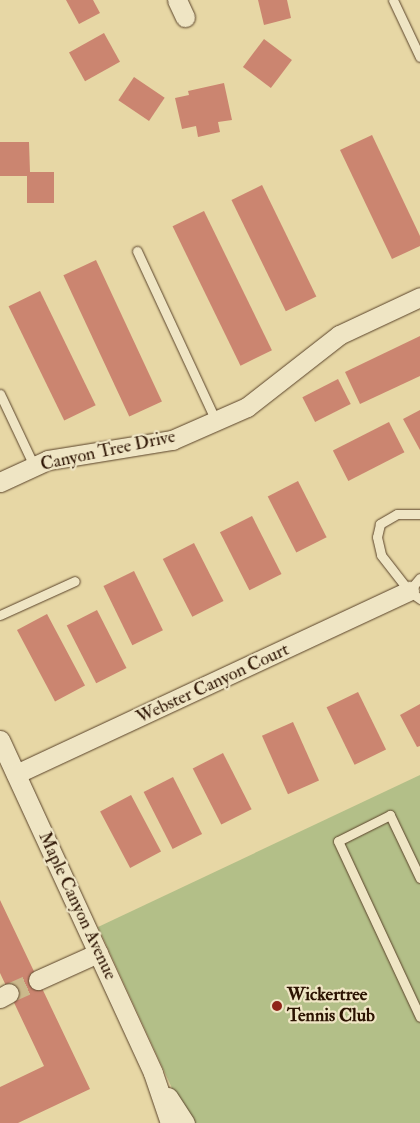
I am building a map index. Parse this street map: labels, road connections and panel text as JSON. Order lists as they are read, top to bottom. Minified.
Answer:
{"streets":{"street":["Canyon Tree Drive","Webster Canyon Court","Maple Canyon Avenue"]},"crossings":[["Webster Canyon Court","Maple Canyon Avenue"]],"places":["Wickertree Tennis Club"]}
